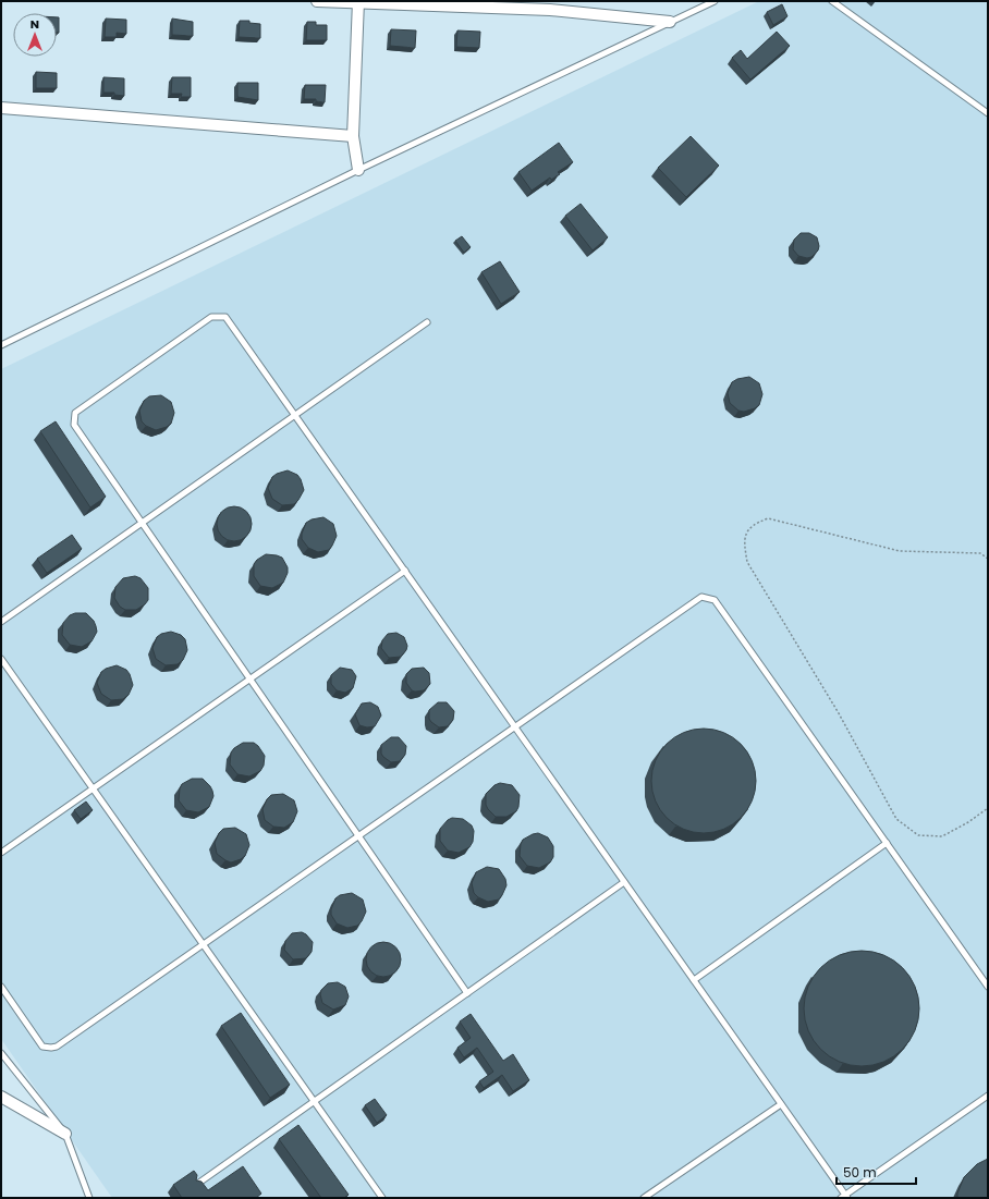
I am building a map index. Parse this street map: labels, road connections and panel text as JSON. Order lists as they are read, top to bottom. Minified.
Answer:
{"scale_bar":"50 m","north":"top"}
